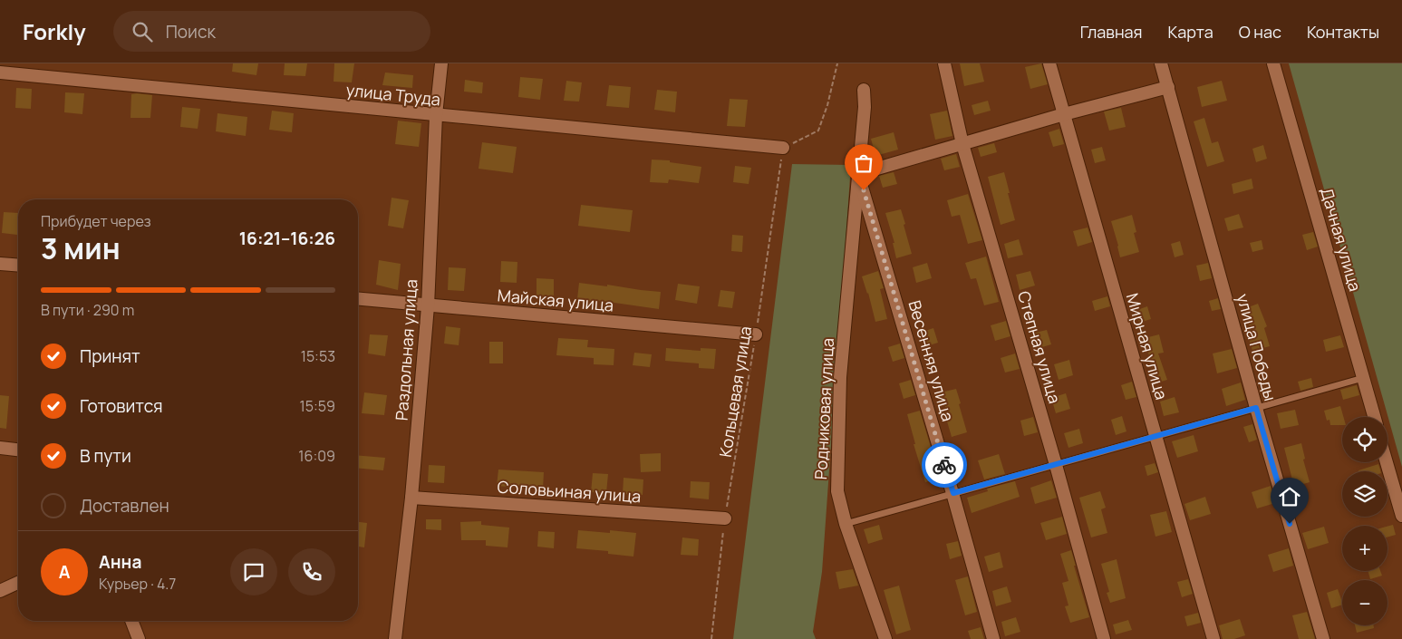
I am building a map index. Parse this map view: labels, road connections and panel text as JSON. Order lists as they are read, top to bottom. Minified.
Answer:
{"streets":{"street":["улица Труда","Дачная улица","Майская улица","Мирная улица","Степная улица","улица Победы","Раздольная улица","Весенняя улица","Родниковая улица","Соловьиная улица"],"path":["Кольцевая улица"]},"crossings":[["улица Труда","Раздольная улица"],["улица Труда","Кольцевая улица"],["Майская улица","Раздольная улица"],["Майская улица","Кольцевая улица"],["Раздольная улица","Соловьиная улица"],["Весенняя улица","Родниковая улица"],["Кольцевая улица","Соловьиная улица"]],"page":{"header":"Forkly","search":"Поиск","nav":["Главная","Карта","О нас","Контакты"],"heading":["3 мин","Прибудет через","16:21–16:26"],"panel":["Анна","Курьер · 4.7"],"bar":"В пути · 290 m","list":[["Принят","15:53"],["Готовится","15:59"],["В пути","16:09"],"Доставлен"],"map_buttons":["+","−"],"round":"А"}}
